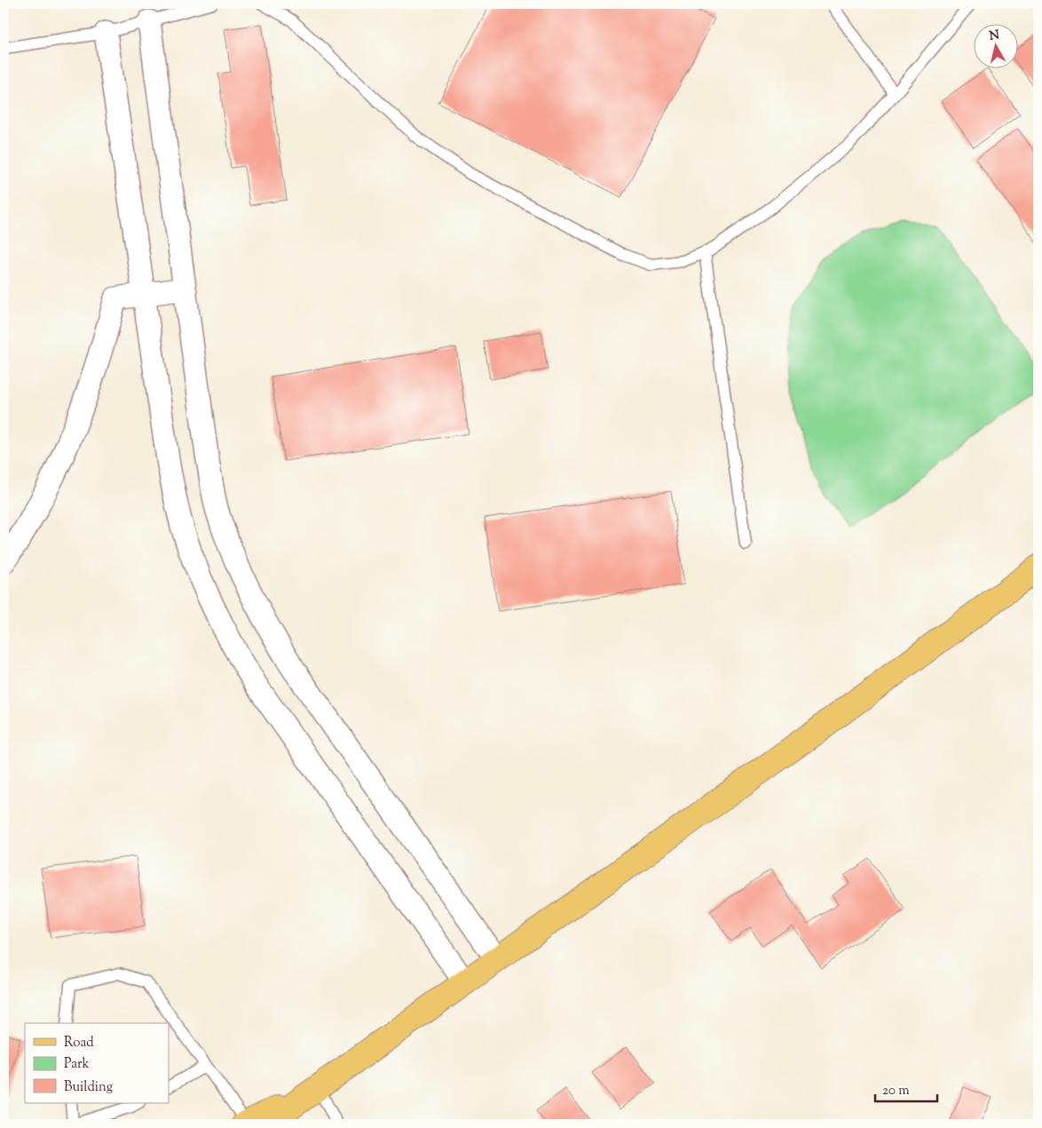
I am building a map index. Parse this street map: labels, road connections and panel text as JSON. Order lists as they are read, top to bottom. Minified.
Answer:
{"legend":["Road","Park","Building"],"scale_bar":"20 m","north":"top"}
